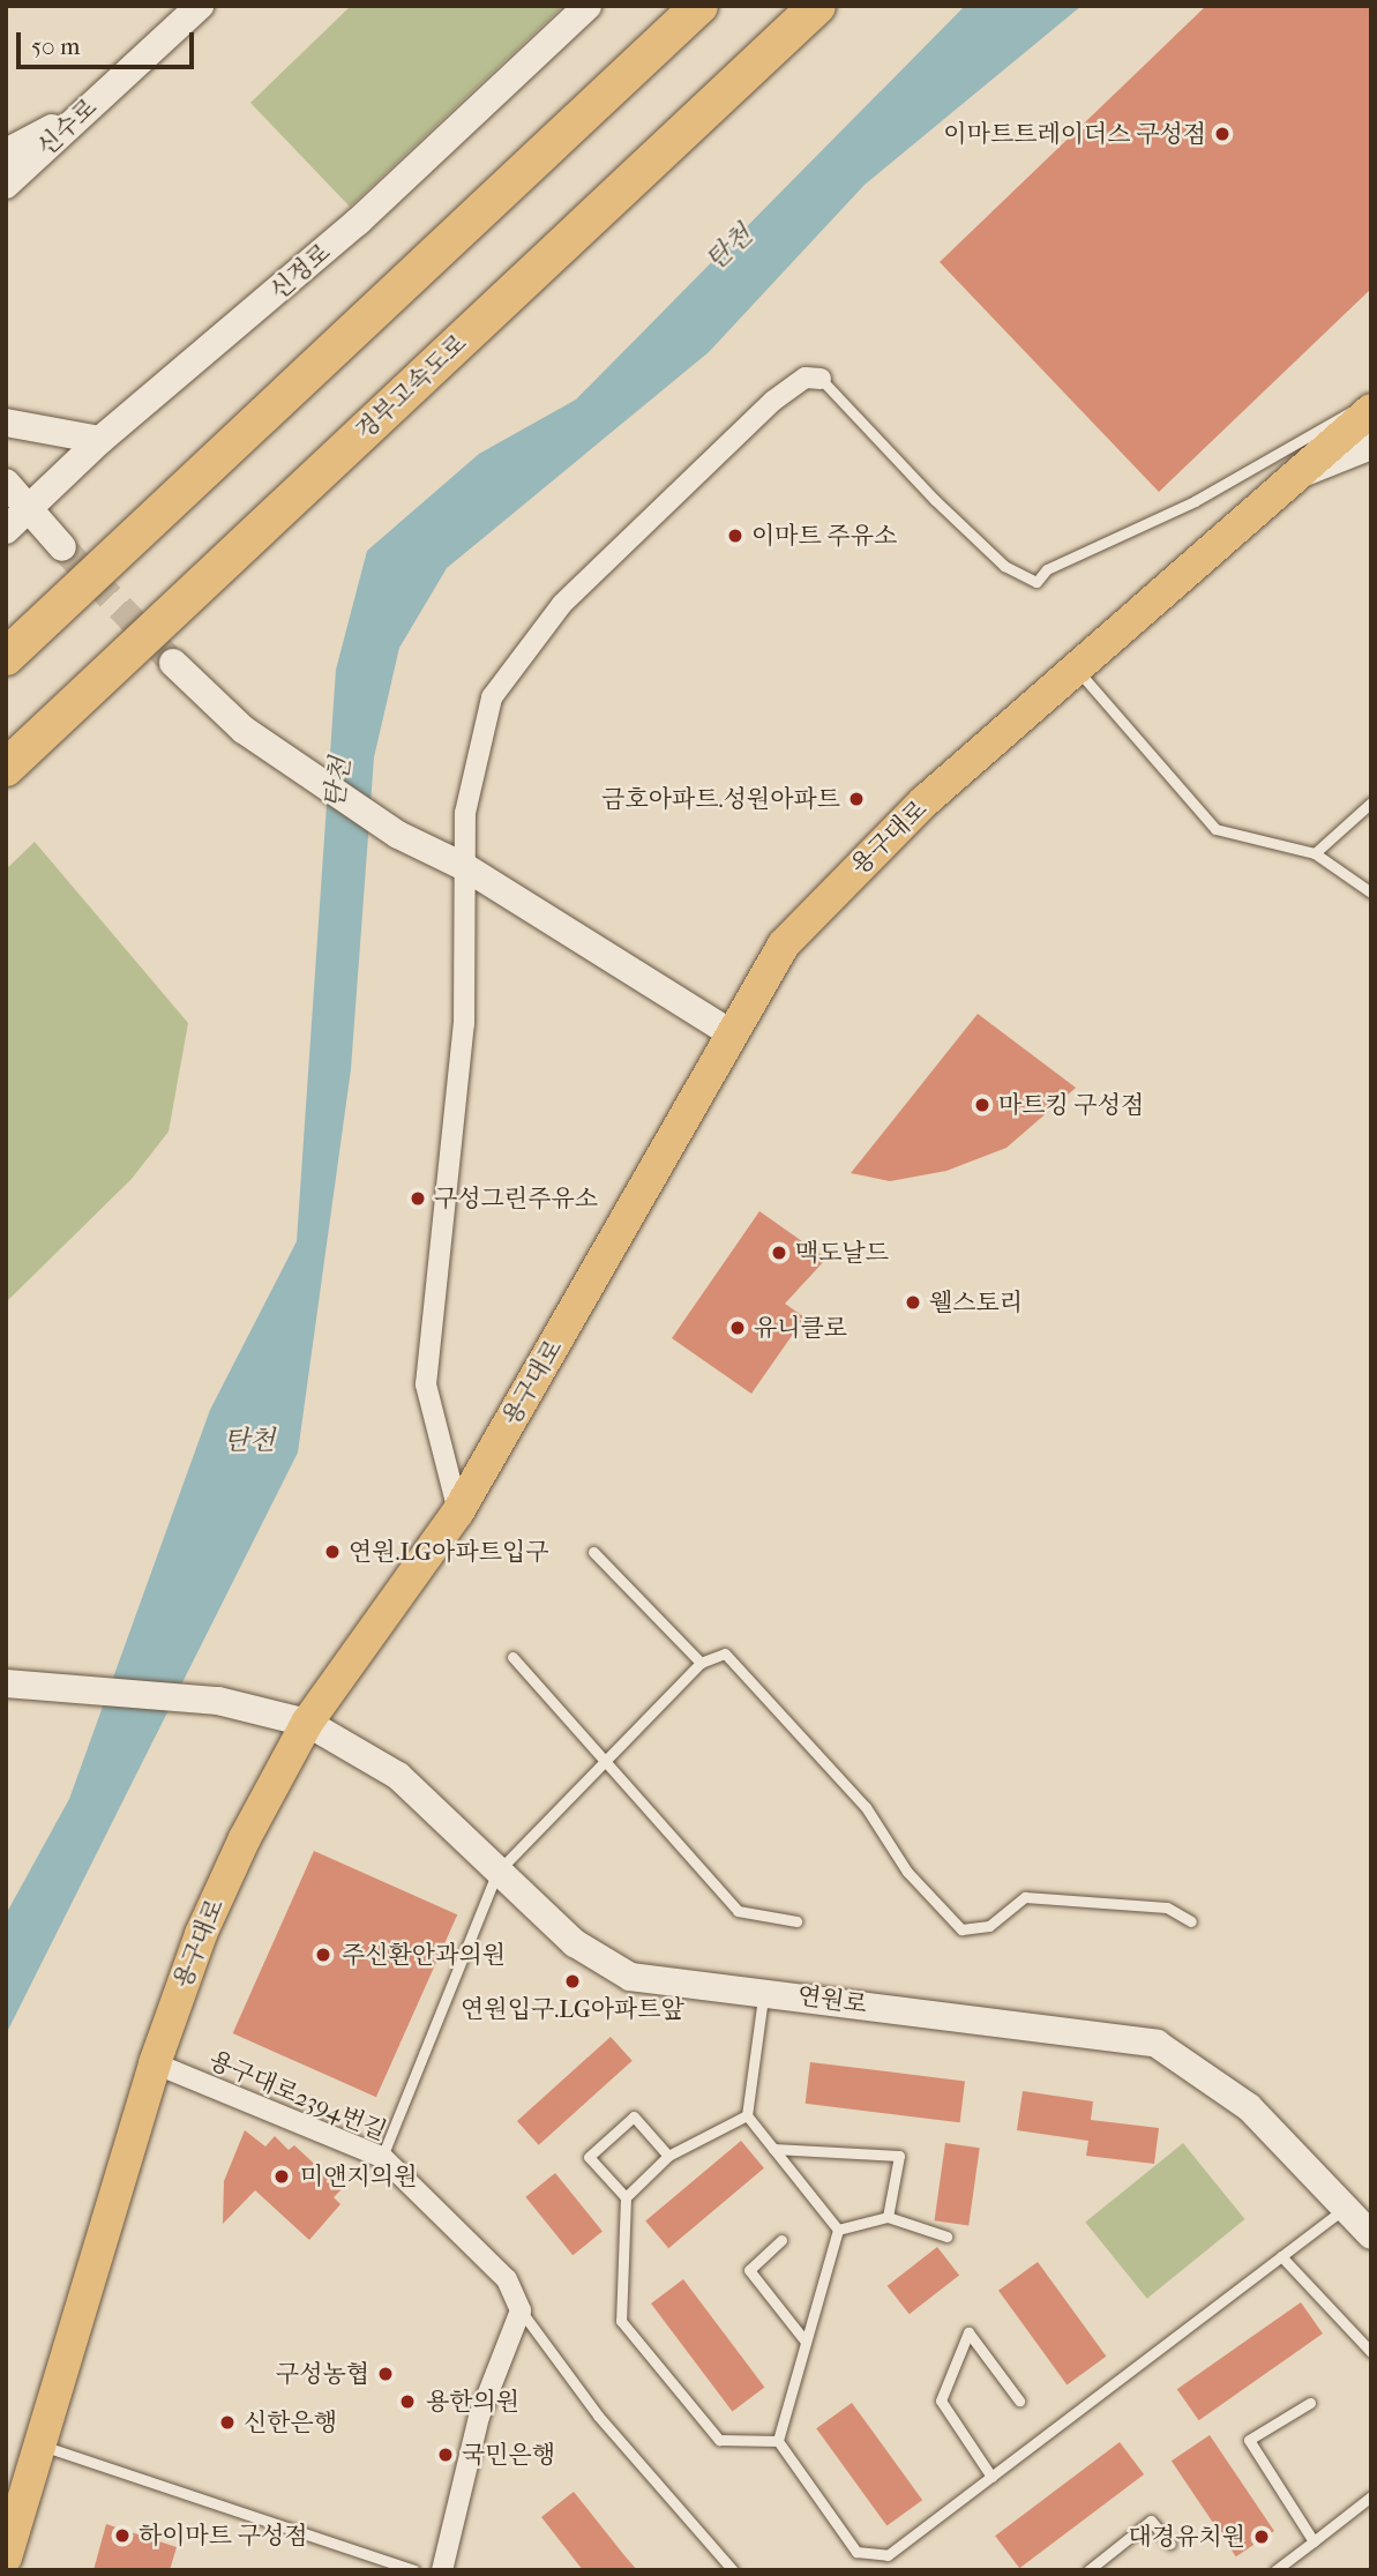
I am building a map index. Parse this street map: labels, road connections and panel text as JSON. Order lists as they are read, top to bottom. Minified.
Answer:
{"streets":{"highway":["경부고속도로"],"main road":["용구대로"],"street":["신수로","신정로","연원로","용구대로2394번길"]},"crossings":[["용구대로","연원로"],["용구대로","용구대로2394번길"]],"water":["탄천"],"places":["이마트트레이더스 구성점","이마트 주유소","금호아파트.성원아파트","마트킹 구성점","구성그린주유소","맥도날드","웰스토리","유니클로","연원.LG아파트입구","주신환안과의원","연원입구.LG아파트앞","미앤지의원","구성농협","용한의원","신한은행","국민은행","하이마트 구성점","대경유치원"],"scale_bar":"50 m"}
